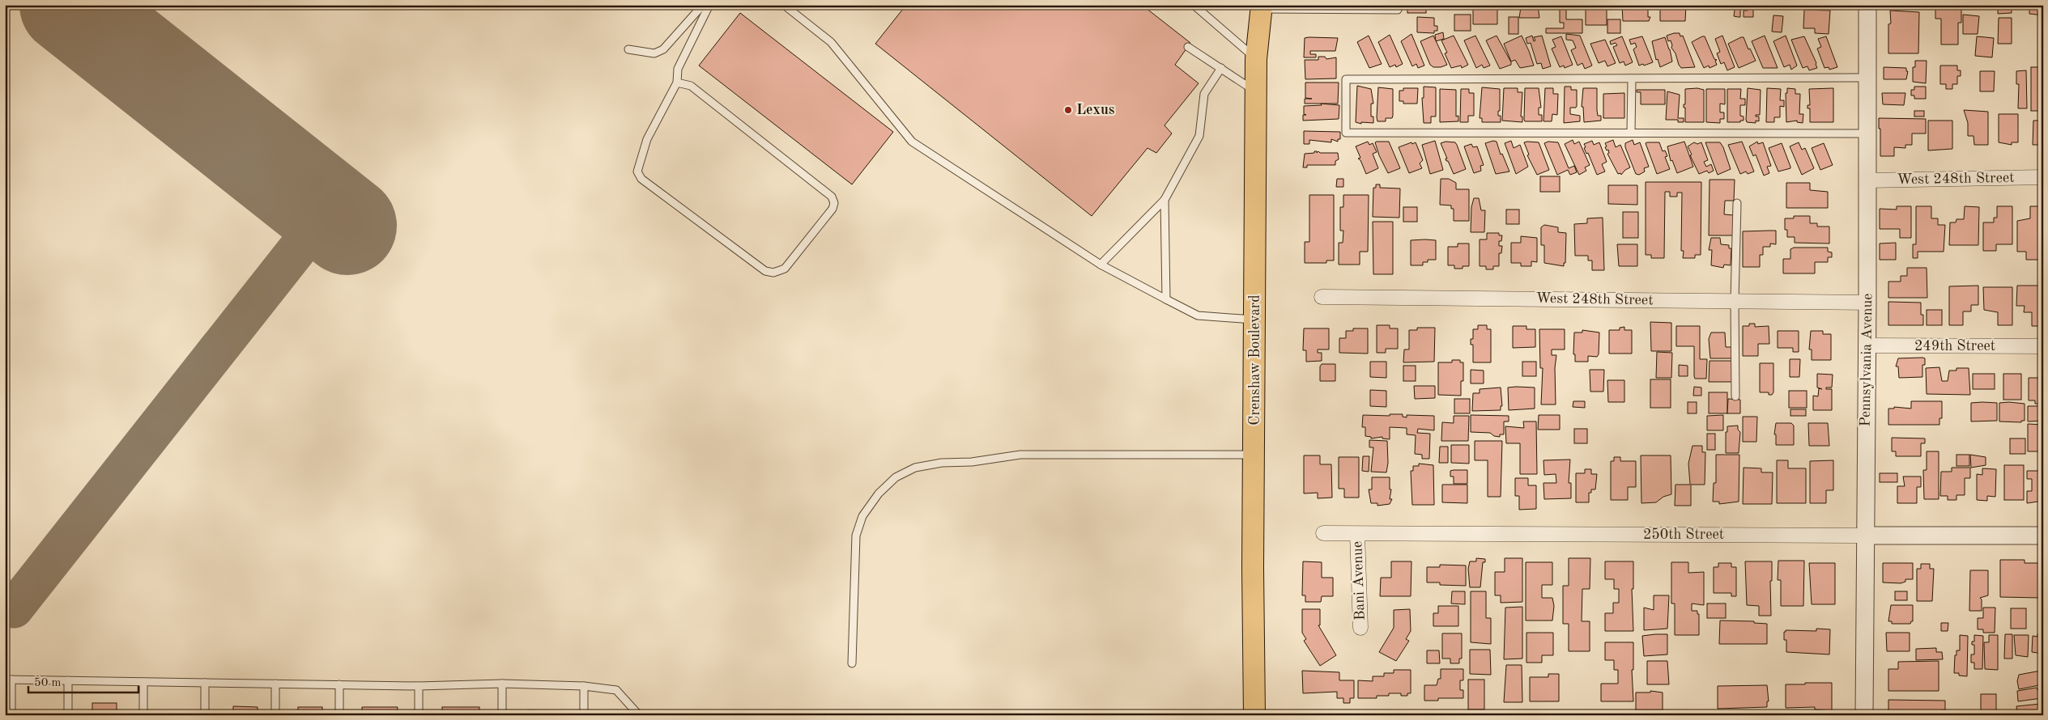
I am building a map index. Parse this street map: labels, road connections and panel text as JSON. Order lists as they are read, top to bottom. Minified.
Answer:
{"streets":{"main road":["Crenshaw Boulevard"],"street":["West 248th Street","249th Street","Pennsylvania Avenue","250th Street","Bani Avenue"]},"crossings":[["West 248th Street","Pennsylvania Avenue"],["249th Street","Pennsylvania Avenue"],["Pennsylvania Avenue","250th Street"],["250th Street","Bani Avenue"]],"places":["Lexus"],"scale_bar":"50 m"}
